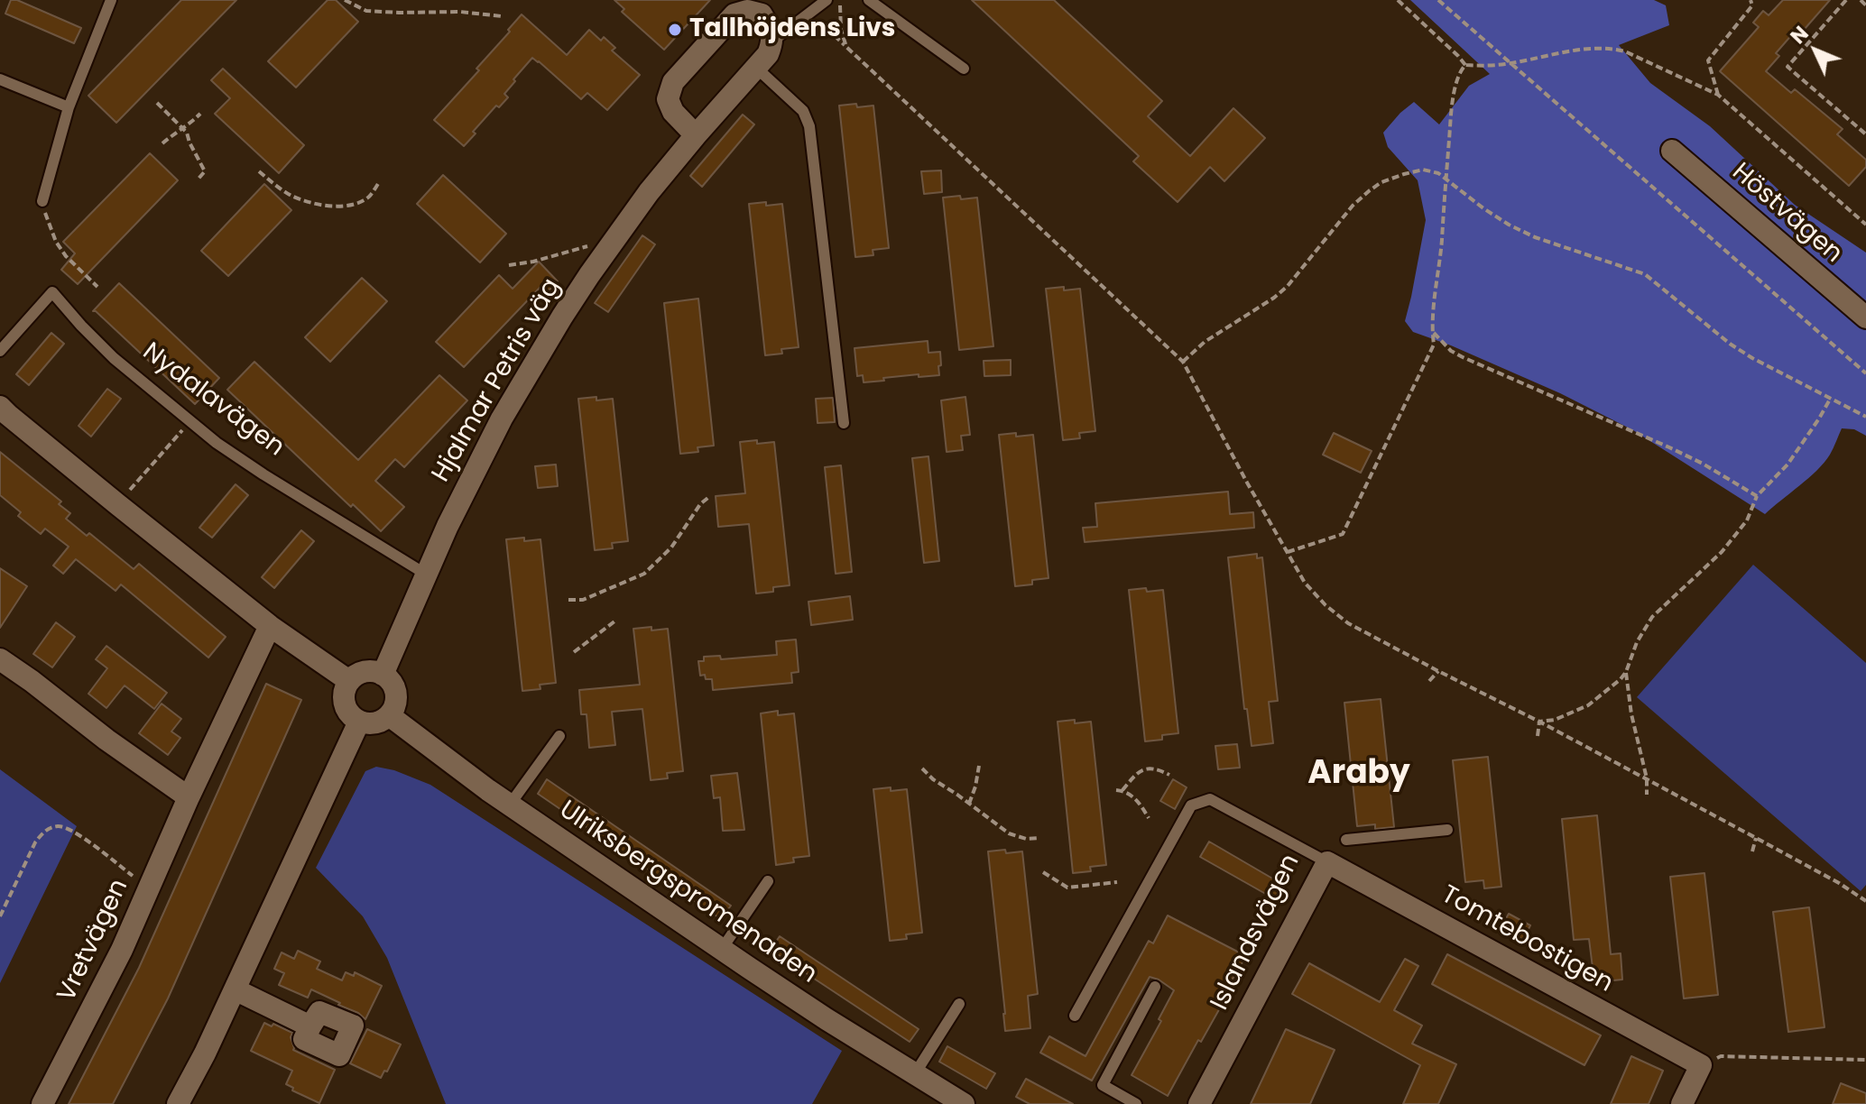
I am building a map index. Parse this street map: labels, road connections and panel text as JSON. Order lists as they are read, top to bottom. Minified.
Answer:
{"streets":{"street":["Höstvägen","Hjalmar Petris väg","Ulriksbergspromenaden","Islandsvägen","Tomtebostigen","Vretvägen"],"lane":["Nydalavägen"]},"crossings":[["Hjalmar Petris väg","Nydalavägen"],["Hjalmar Petris väg","Ulriksbergspromenaden"],["Islandsvägen","Tomtebostigen"]],"districts":["Araby"],"places":["Tallhöjdens Livs"],"north":"top left"}
